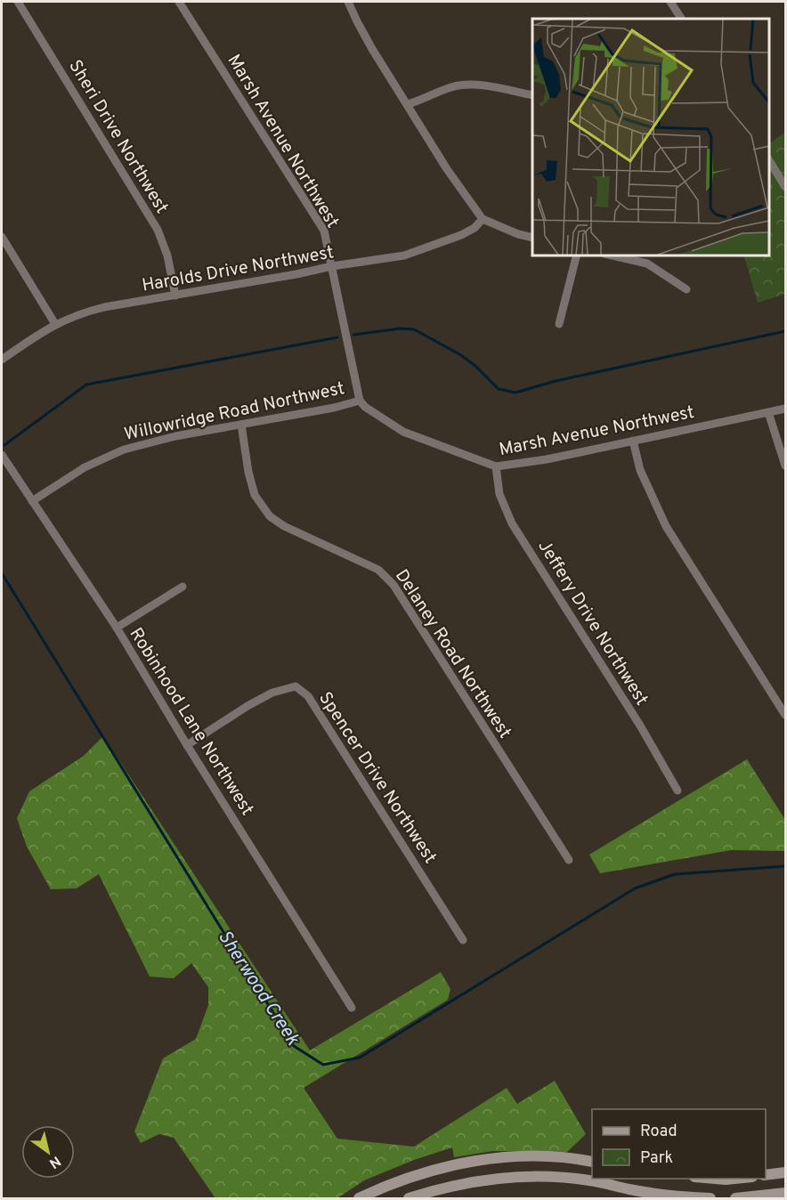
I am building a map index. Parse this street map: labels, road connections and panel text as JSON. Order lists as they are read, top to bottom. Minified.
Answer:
{"streets":{"street":["Sheri Drive Northwest","Marsh Avenue Northwest","Harolds Drive Northwest","Willowridge Road Northwest","Jeffery Drive Northwest","Delaney Road Northwest","Robinhood Lane Northwest","Spencer Drive Northwest"]},"crossings":[["Sheri Drive Northwest","Harolds Drive Northwest"],["Marsh Avenue Northwest","Harolds Drive Northwest"],["Marsh Avenue Northwest","Willowridge Road Northwest"],["Marsh Avenue Northwest","Jeffery Drive Northwest"],["Willowridge Road Northwest","Delaney Road Northwest"],["Willowridge Road Northwest","Robinhood Lane Northwest"],["Robinhood Lane Northwest","Spencer Drive Northwest"]],"water":["Sherwood Creek"],"legend":["Road","Park"],"north":"bottom right"}
